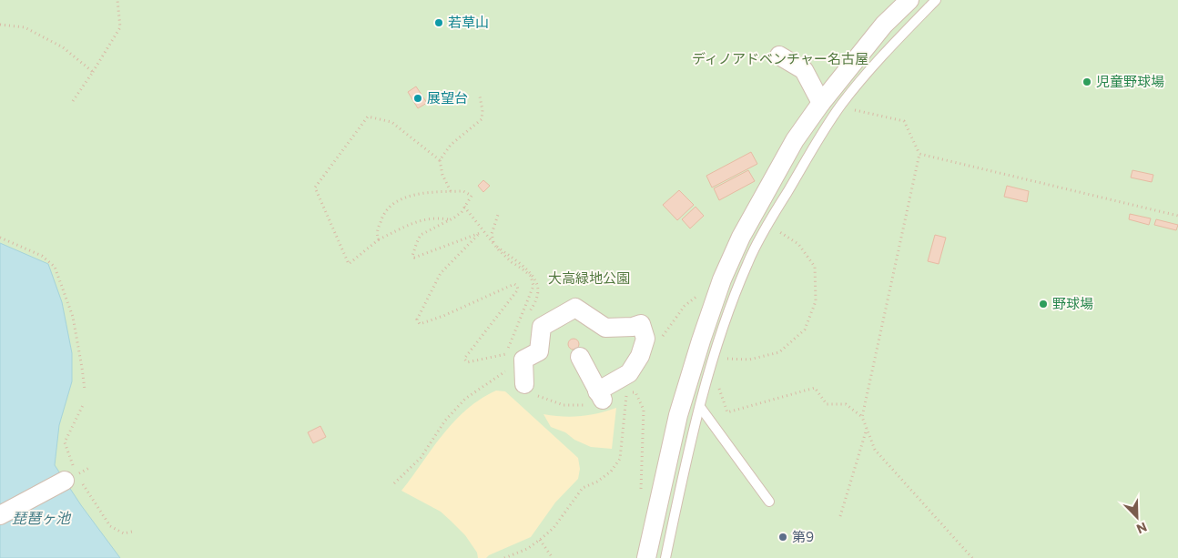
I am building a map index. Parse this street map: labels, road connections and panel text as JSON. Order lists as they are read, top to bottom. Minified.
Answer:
{"water":["琵琶ヶ池"],"parks":["ディノアドベンチャー名古屋","大高緑地公園"],"places":["若草山","児童野球場","展望台","野球場","第9"],"north":"bottom right"}
